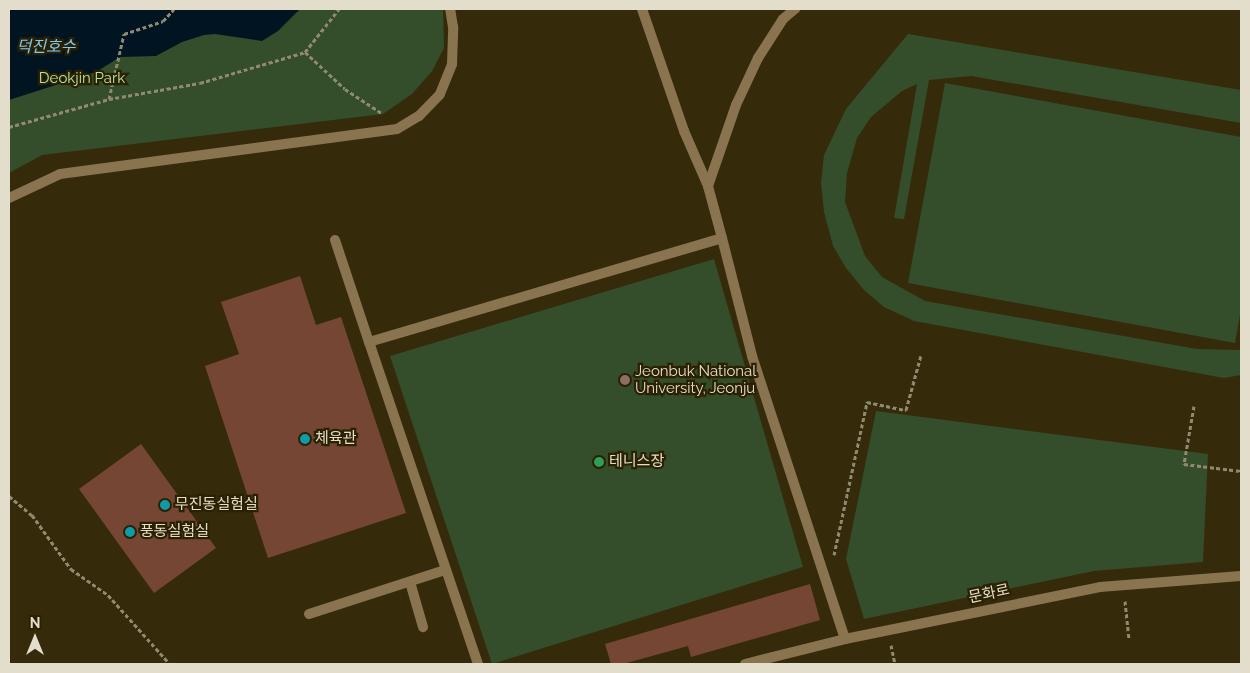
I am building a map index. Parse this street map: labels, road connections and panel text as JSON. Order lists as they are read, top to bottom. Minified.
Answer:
{"streets":{"street":["문화로"]},"water":["덕진호수"],"parks":["Deokjin Park"],"places":["Jeonbuk National University, Jeonju","체육관","테니스장","무진동실험실","풍동실험실"],"north":"top"}
